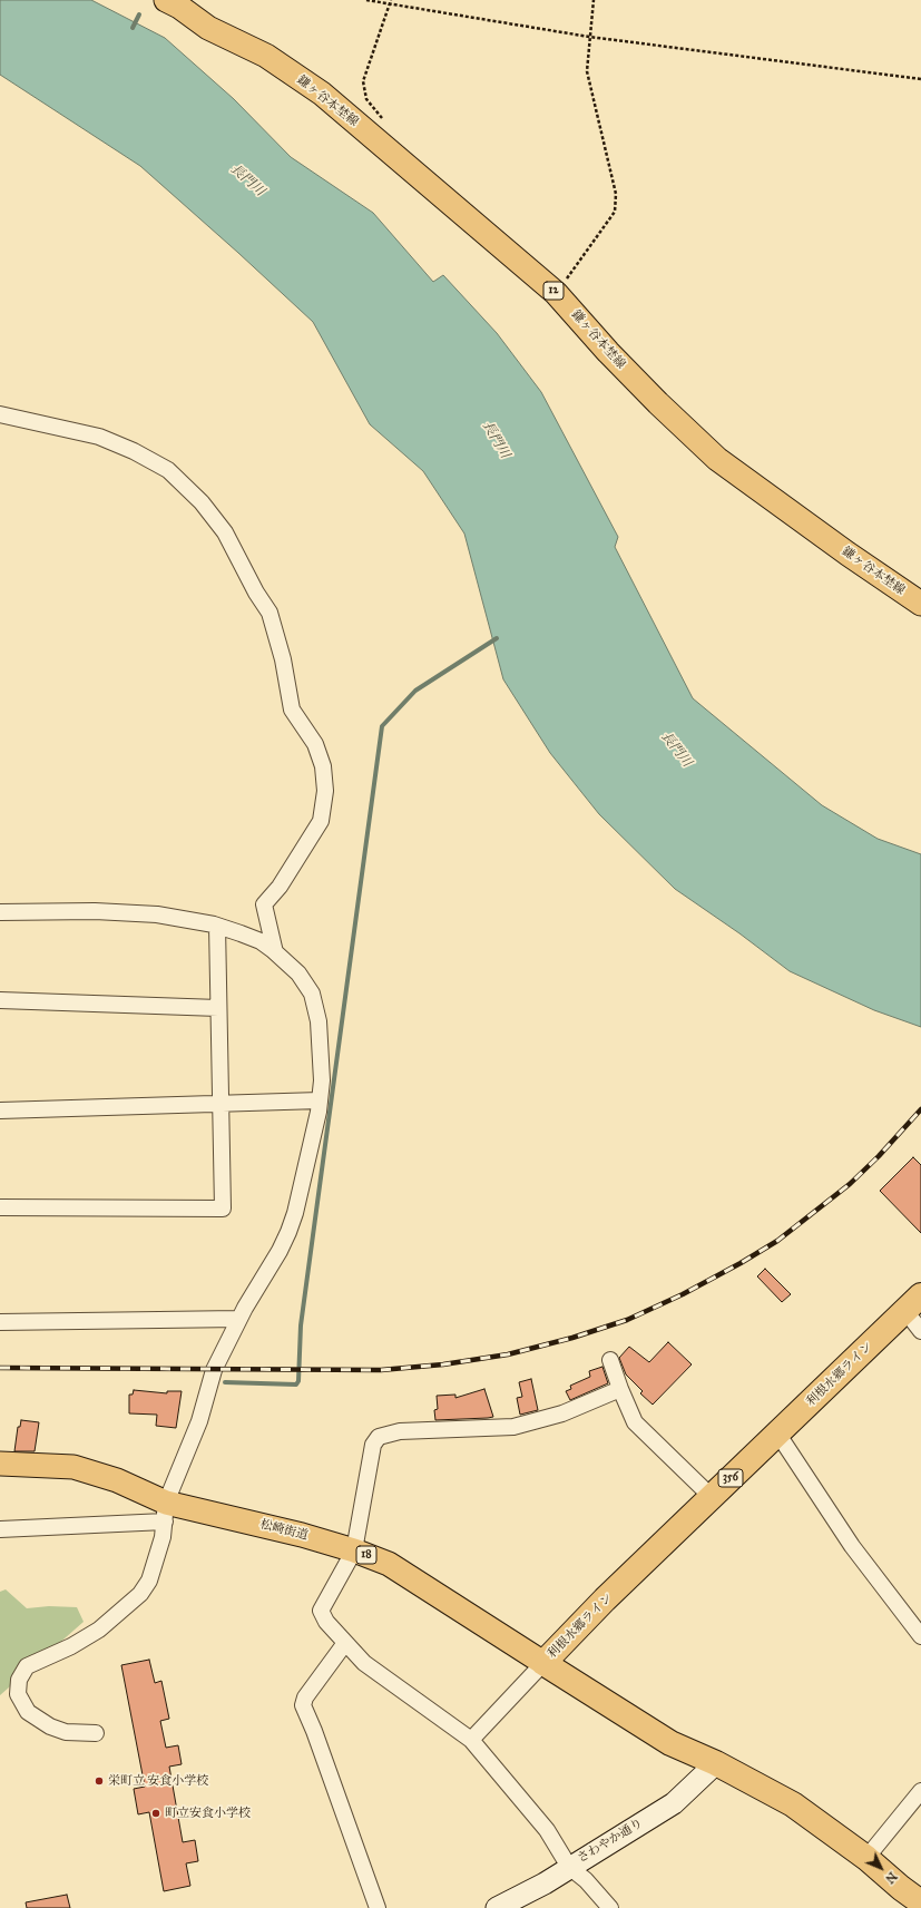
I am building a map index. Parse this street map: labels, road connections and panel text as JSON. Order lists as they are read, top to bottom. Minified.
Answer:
{"streets":{"highway":["利根水郷ライン","356"],"main road":["鎌ヶ谷本埜線","12","松崎街道","18"],"street":["さわやか通り"]},"crossings":[["利根水郷ライン","松崎街道"],["利根水郷ライン","さわやか通り"]],"water":["長門川"],"places":["栄町立 安食小学校","町立安食小学校"],"north":"bottom right"}
